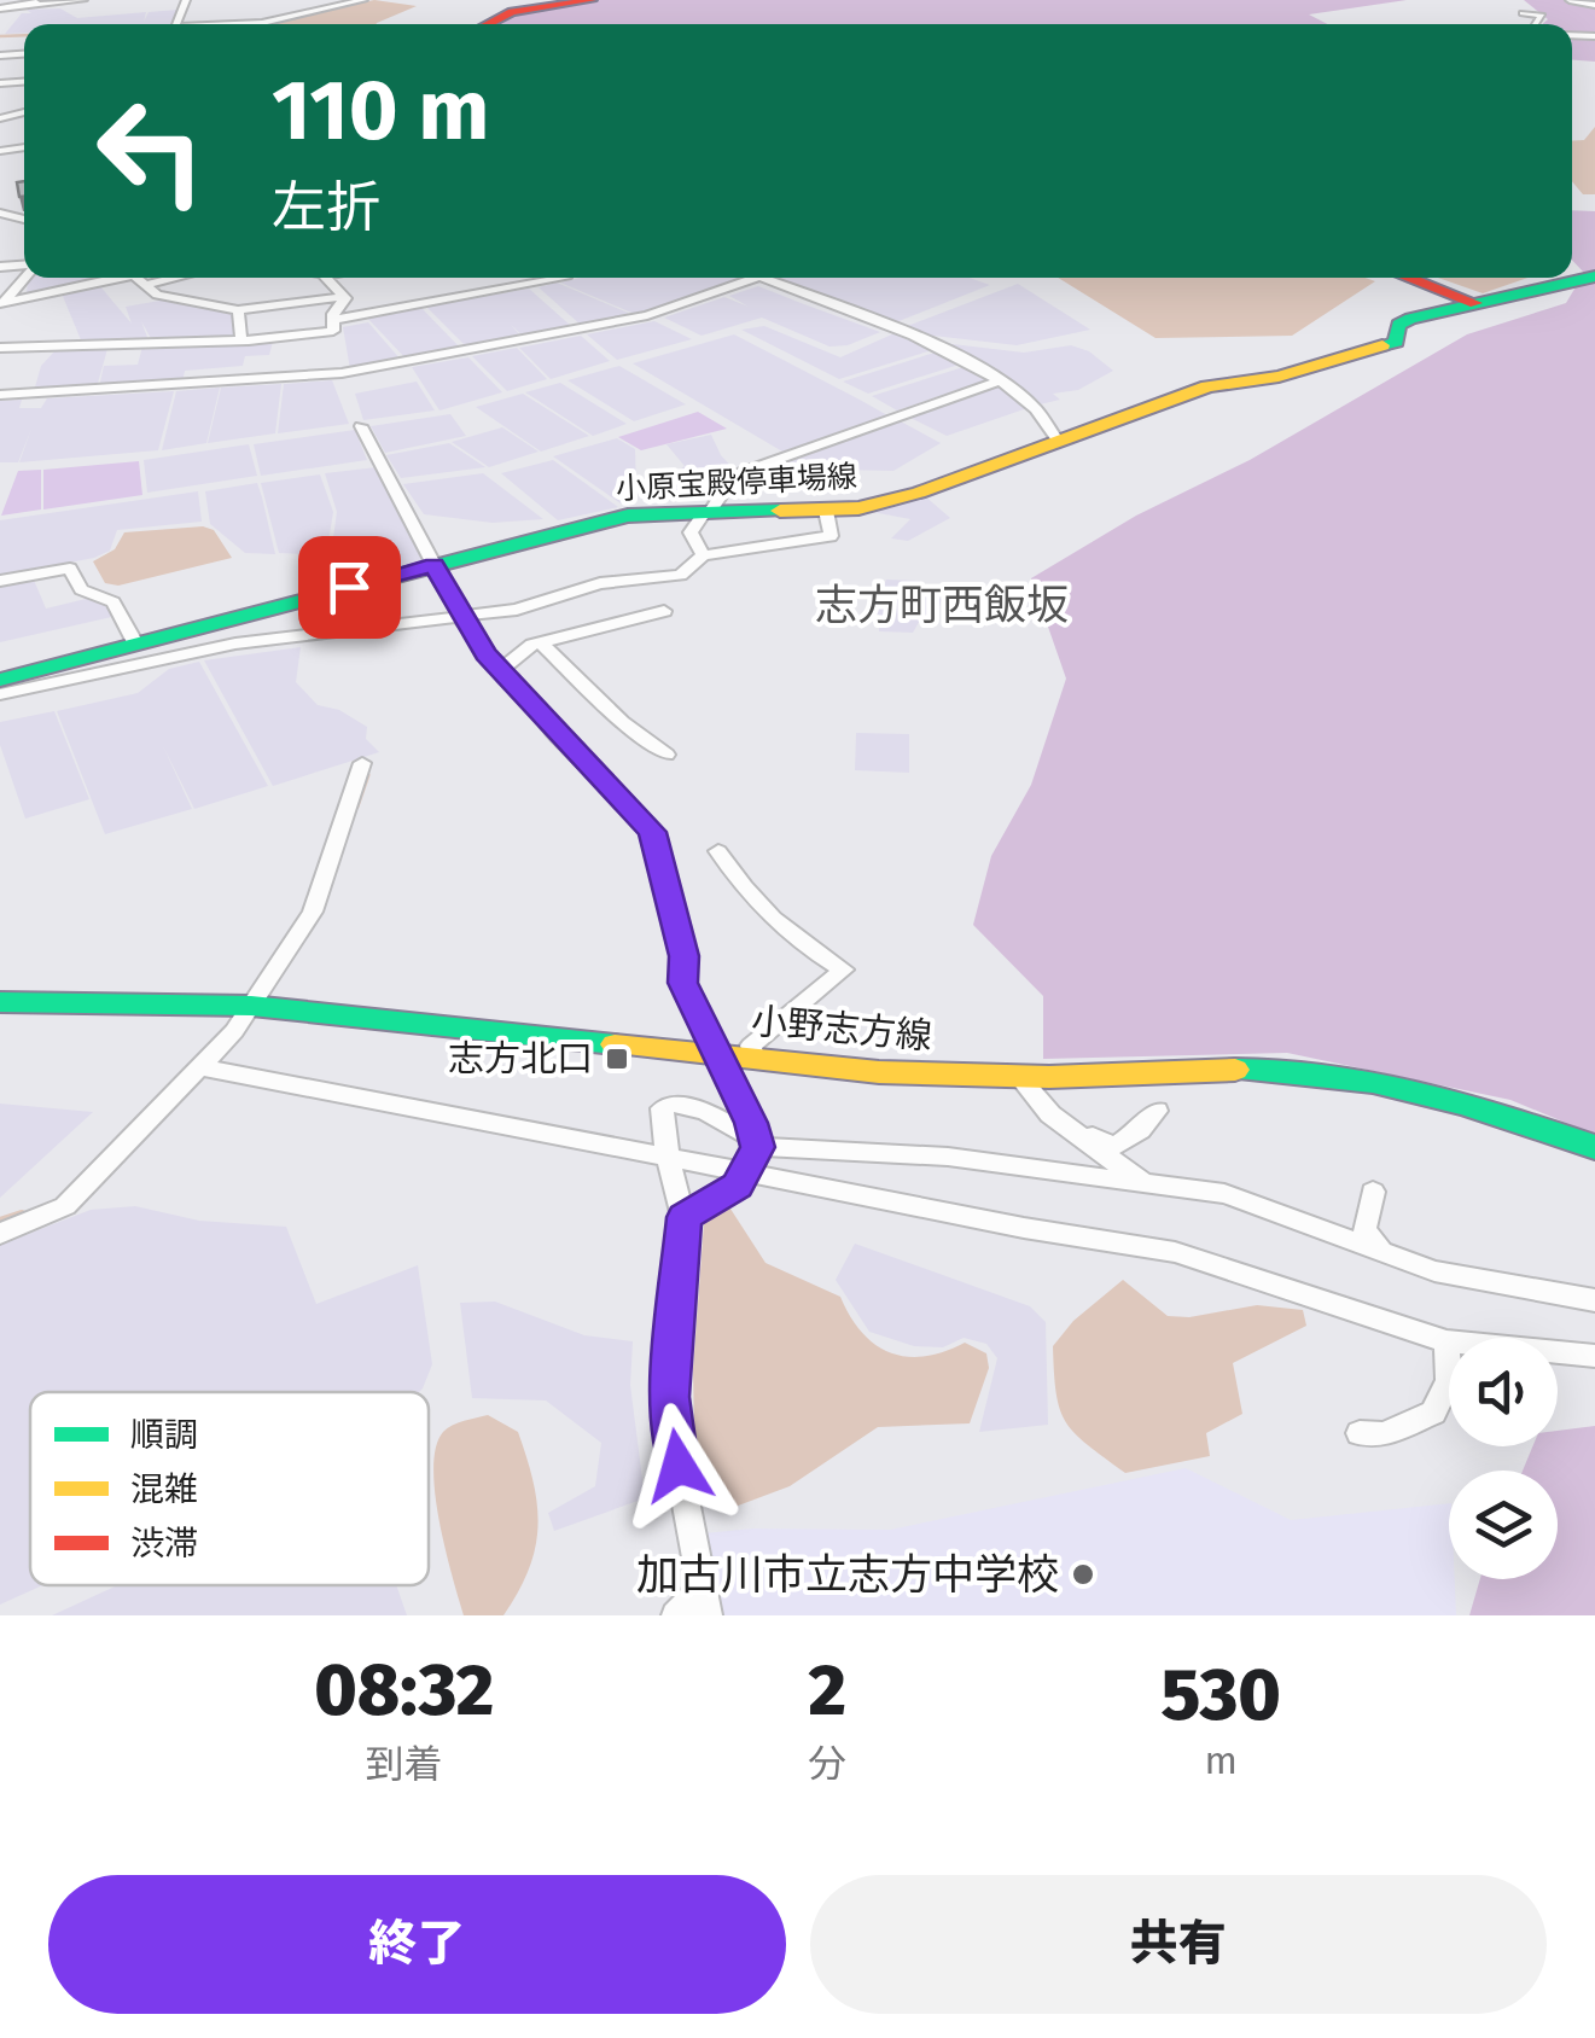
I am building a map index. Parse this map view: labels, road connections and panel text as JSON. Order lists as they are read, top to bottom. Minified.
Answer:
{"streets":{"main road":["小原宝殿停車場線","小野志方線"]},"districts":["志方町西飯坂"],"places":{"transit":["志方北口"],"other":["加古川市立志方中学校"]},"legend":["順調","混雑","渋滞"],"page":{"turn":["110 m","左折"],"eta":["08:32","到着","2","分","530","m"],"buttons":["終了","共有"]}}
